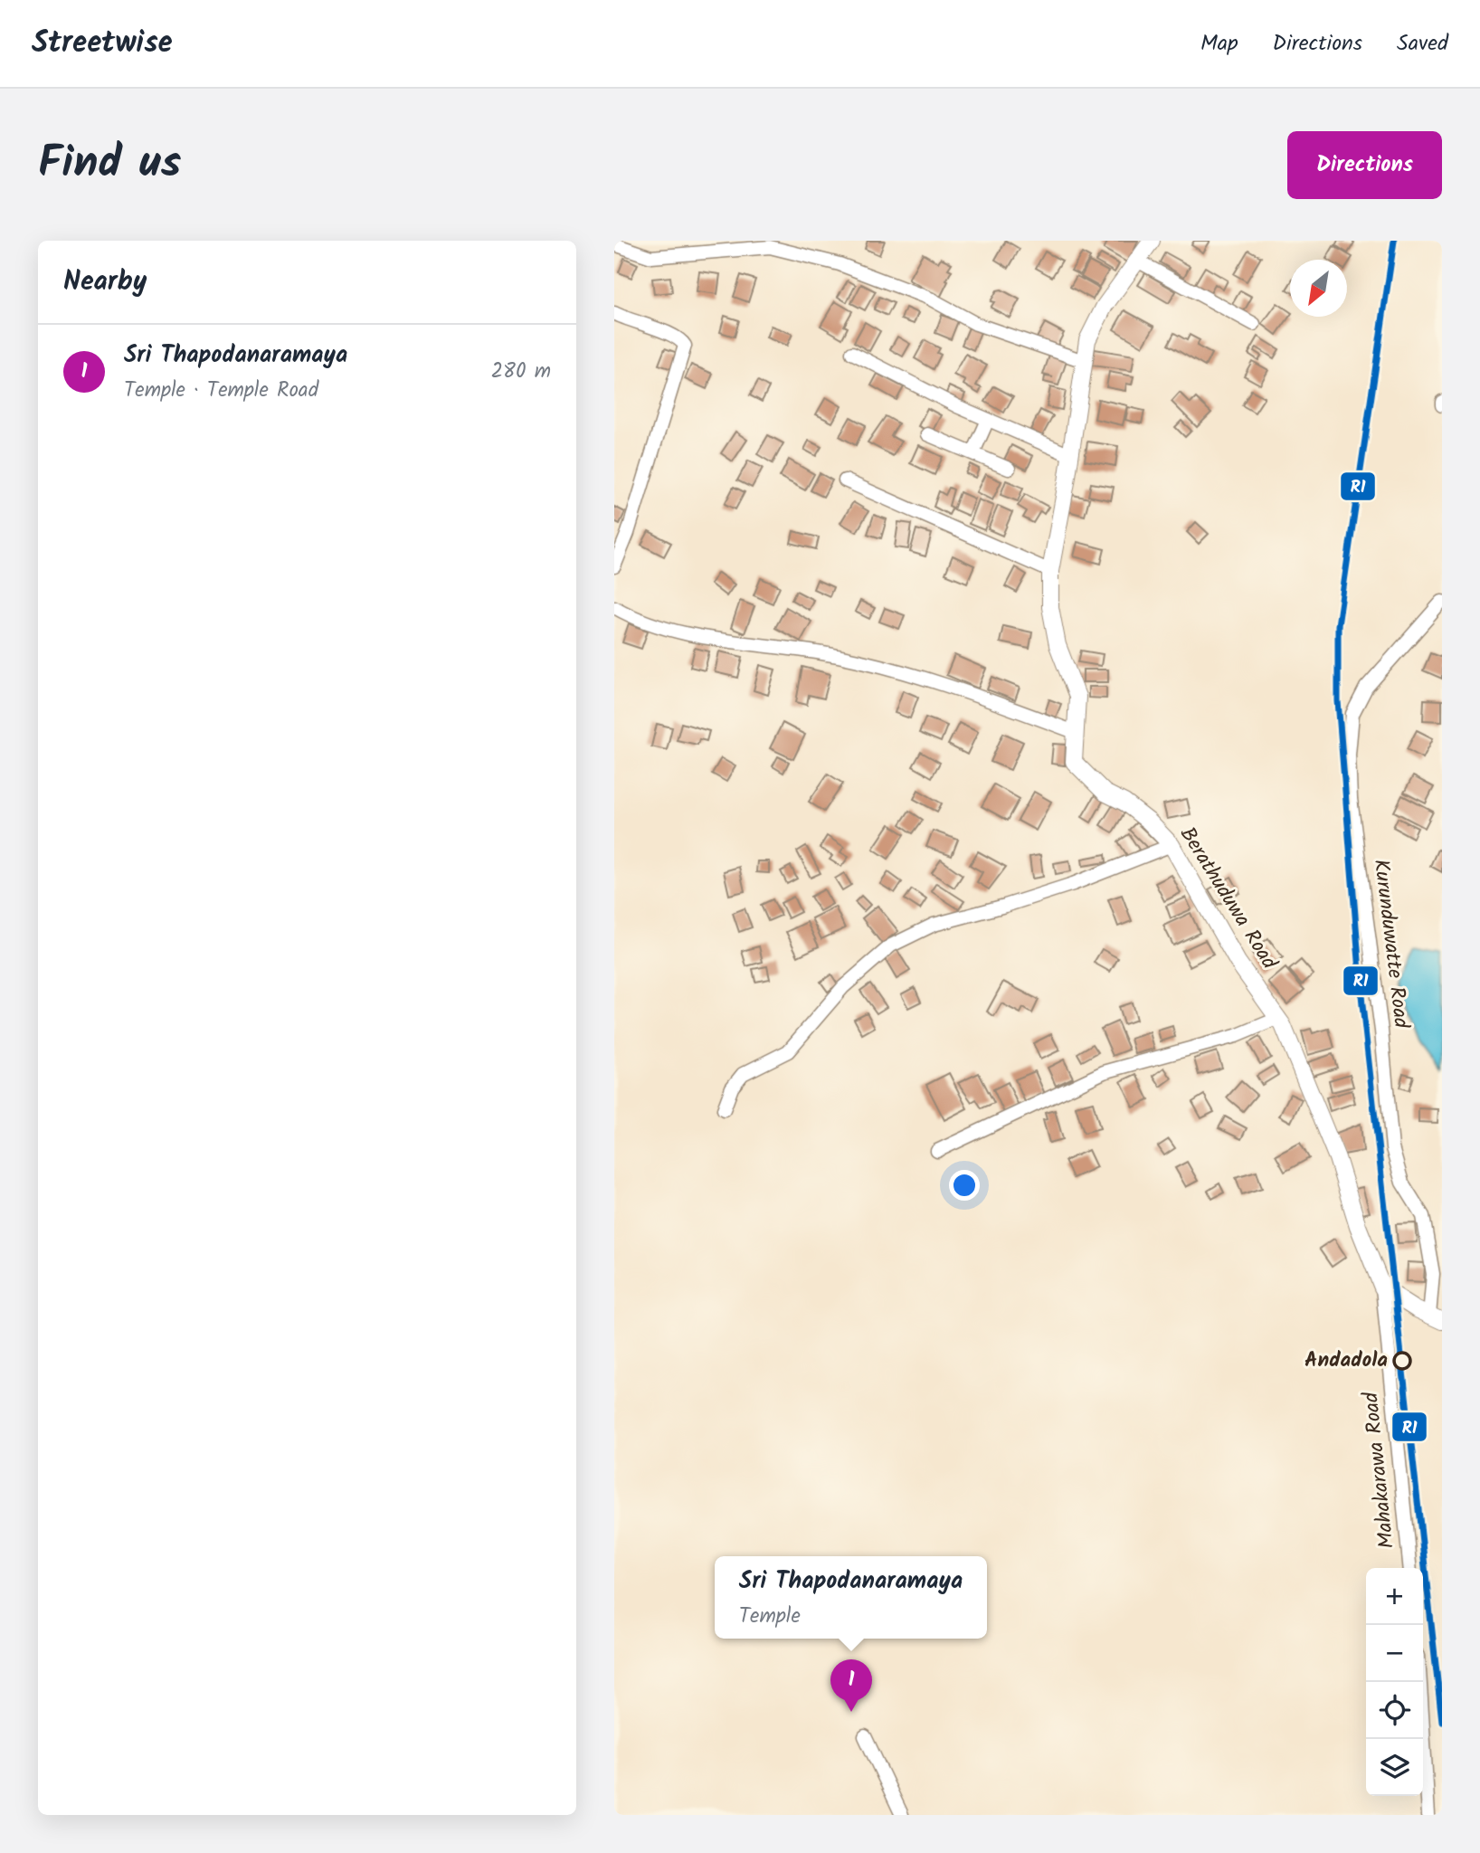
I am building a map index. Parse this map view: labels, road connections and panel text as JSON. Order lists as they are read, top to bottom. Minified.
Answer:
{"streets":{"street":["Berathuduwa Road","Kurunduwatte Road","Mahakarawa Road"]},"crossings":[["Berathuduwa Road","Mahakarawa Road"]],"places":["Andadola"],"lines":["transit line R1"],"north":"bottom left","page":{"header":"Streetwise","nav":["Map","Directions","Saved"],"title":"Find us","buttons":"Directions","heading":"Nearby","list":[{"mark":"1","name":"Sri Thapodanaramaya","note":"Temple · Temple Road","value":"280 m"}],"popup":["Sri Thapodanaramaya","Temple"],"map_buttons":["+","−"],"pins":"1"}}
